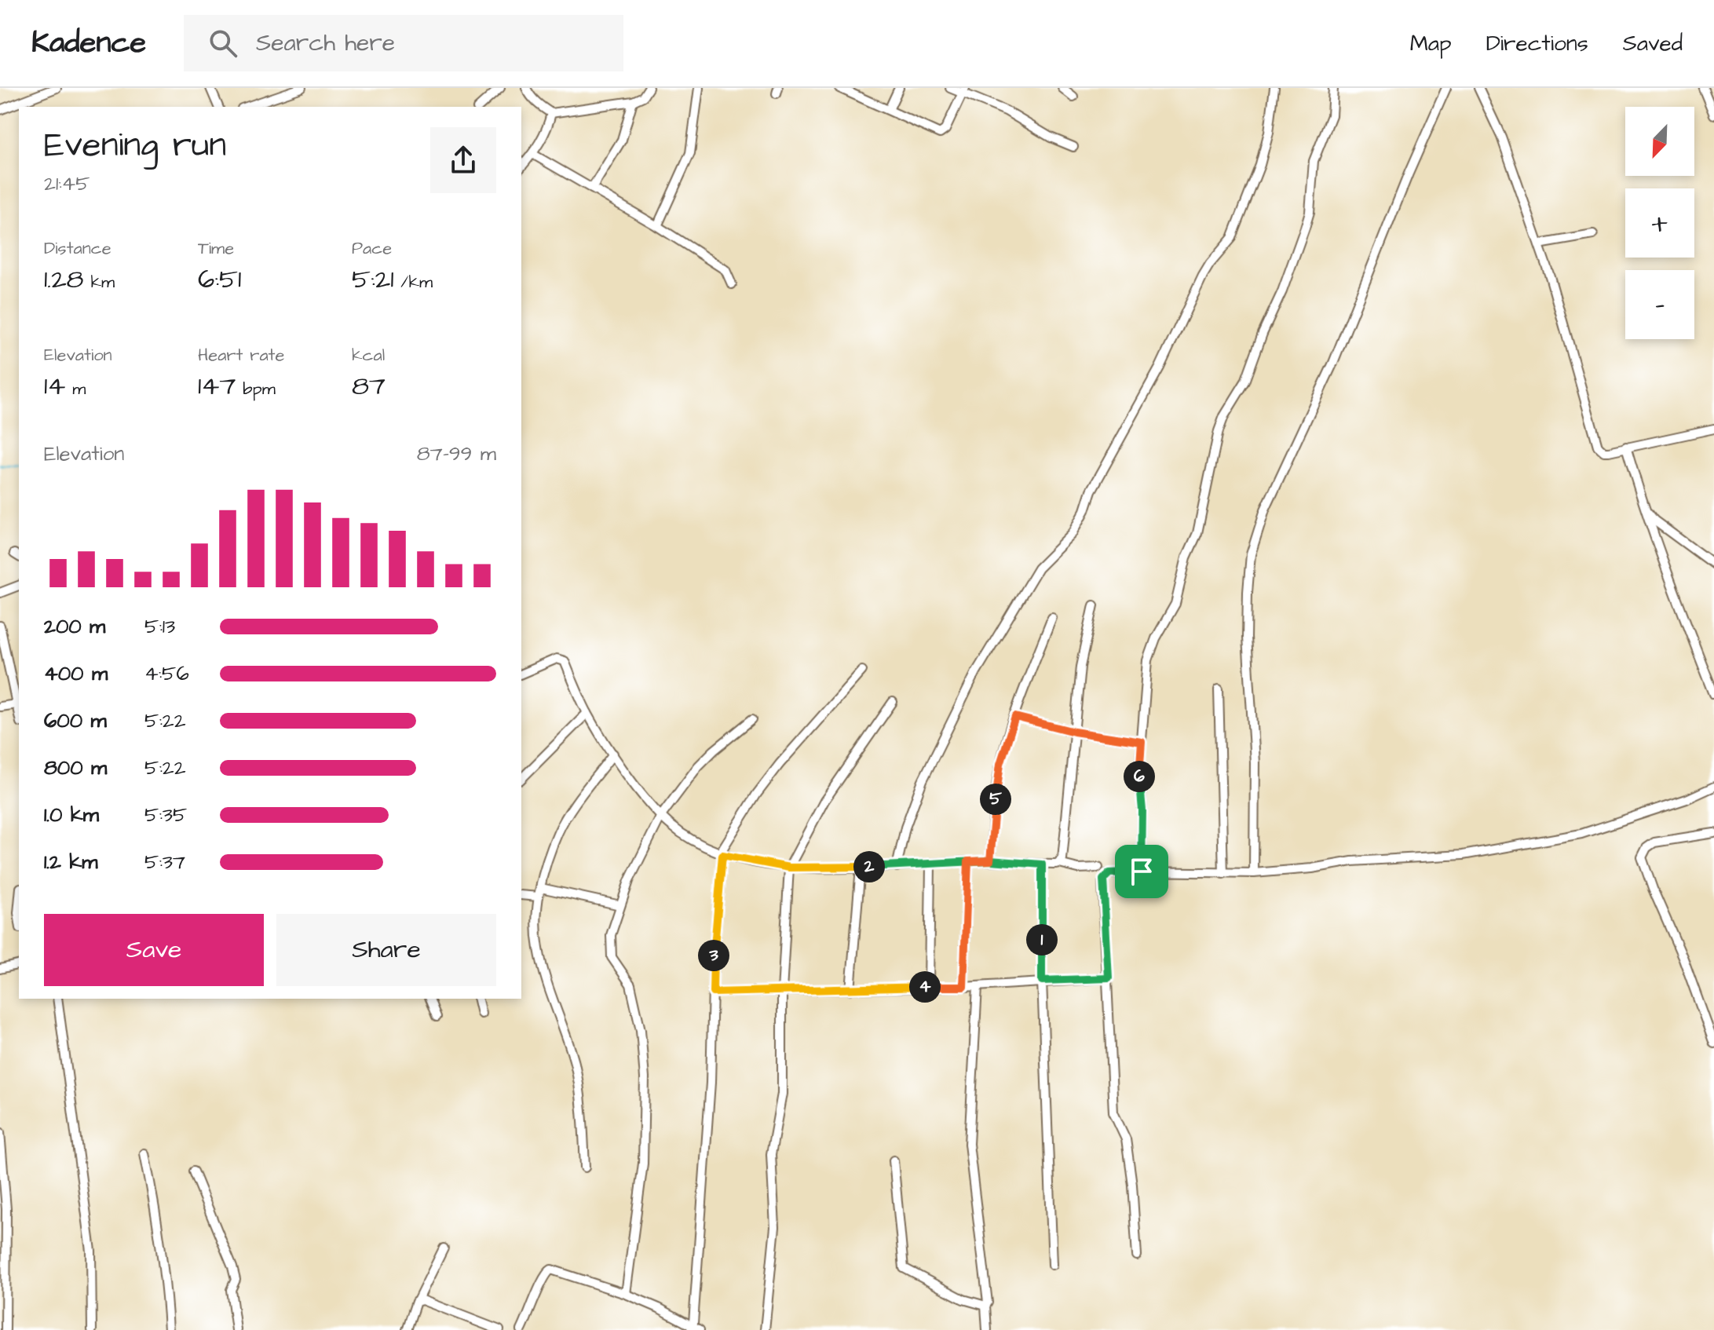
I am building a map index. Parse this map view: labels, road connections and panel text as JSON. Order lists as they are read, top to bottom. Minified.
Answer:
{"north":"bottom left","page":{"header":"Kadence","search":"Search here","nav":["Map","Directions","Saved"],"map_buttons":["+","−"],"heading":["Evening run","21:45"],"stats":[["Distance","1.28 km"],["Time","6:51"],["Pace","5:21 /km"],["Elevation","14 m"],["Heart rate","147 bpm"],["kcal","87"]],"chart":["Elevation","87–99 m"],"list":[{"name":"200 m","note":"5:13"},{"name":"400 m","note":"4:56"},{"name":"600 m","note":"5:22"},{"name":"800 m","note":"5:22"},{"name":"1.0 km","note":"5:35"},{"name":"1.2 km","note":"5:37"}],"pins":["6","5","2","1","3","4"],"buttons":["Save","Share"]}}
